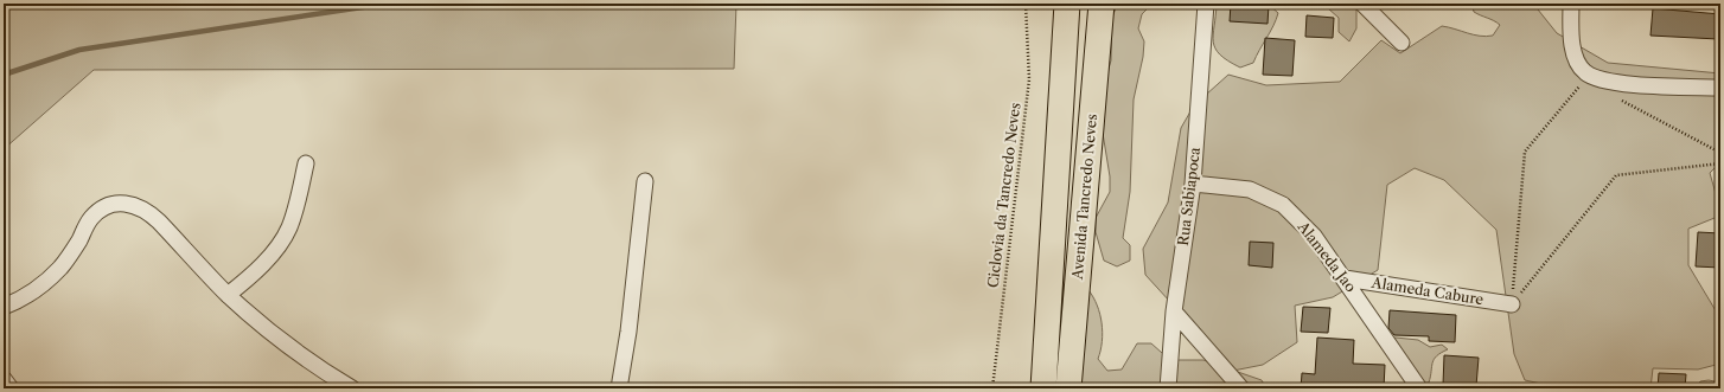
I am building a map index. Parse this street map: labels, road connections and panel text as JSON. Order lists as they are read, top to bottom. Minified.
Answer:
{"streets":{"main road":["Avenida Tancredo Neves"],"street":["Rua Sabiapoca","Alameda Jao","Alameda Cabure"],"path":["Ciclovia da Tancredo Neves"]},"crossings":[["Rua Sabiapoca","Alameda Jao"],["Alameda Jao","Alameda Cabure"]]}
